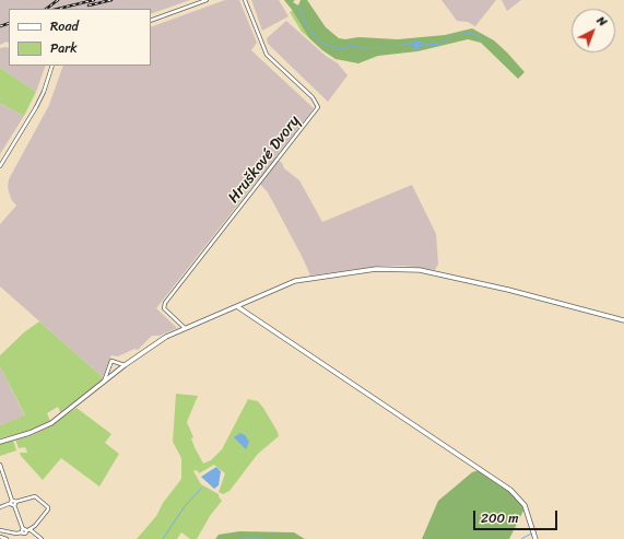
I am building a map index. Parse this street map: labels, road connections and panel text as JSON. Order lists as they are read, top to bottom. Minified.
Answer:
{"streets":{"street":["Hruškové Dvory"]},"legend":["Road","Park"],"scale_bar":"200 m","north":"top right"}
